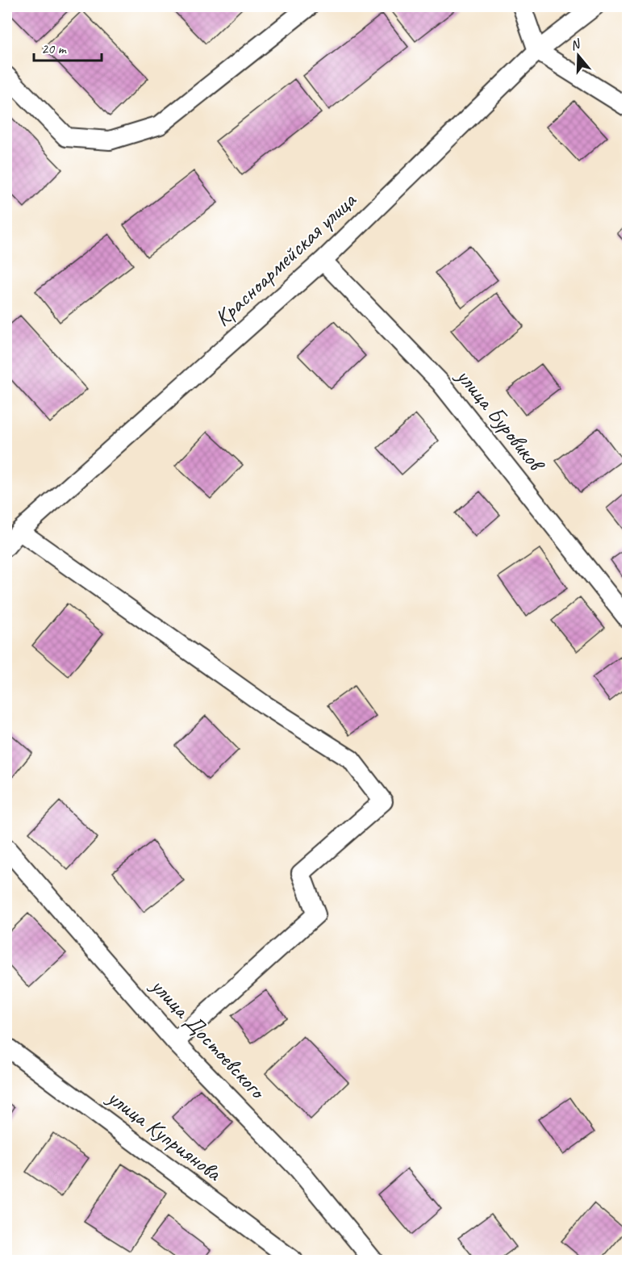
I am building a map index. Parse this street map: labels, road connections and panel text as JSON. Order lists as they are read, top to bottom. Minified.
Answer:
{"streets":{"street":["Красноармейская улица","улица Буровиков","улица Достоевского","улица Куприянова"]},"crossings":[["Красноармейская улица","улица Буровиков"]],"scale_bar":"20 m","north":"top"}
